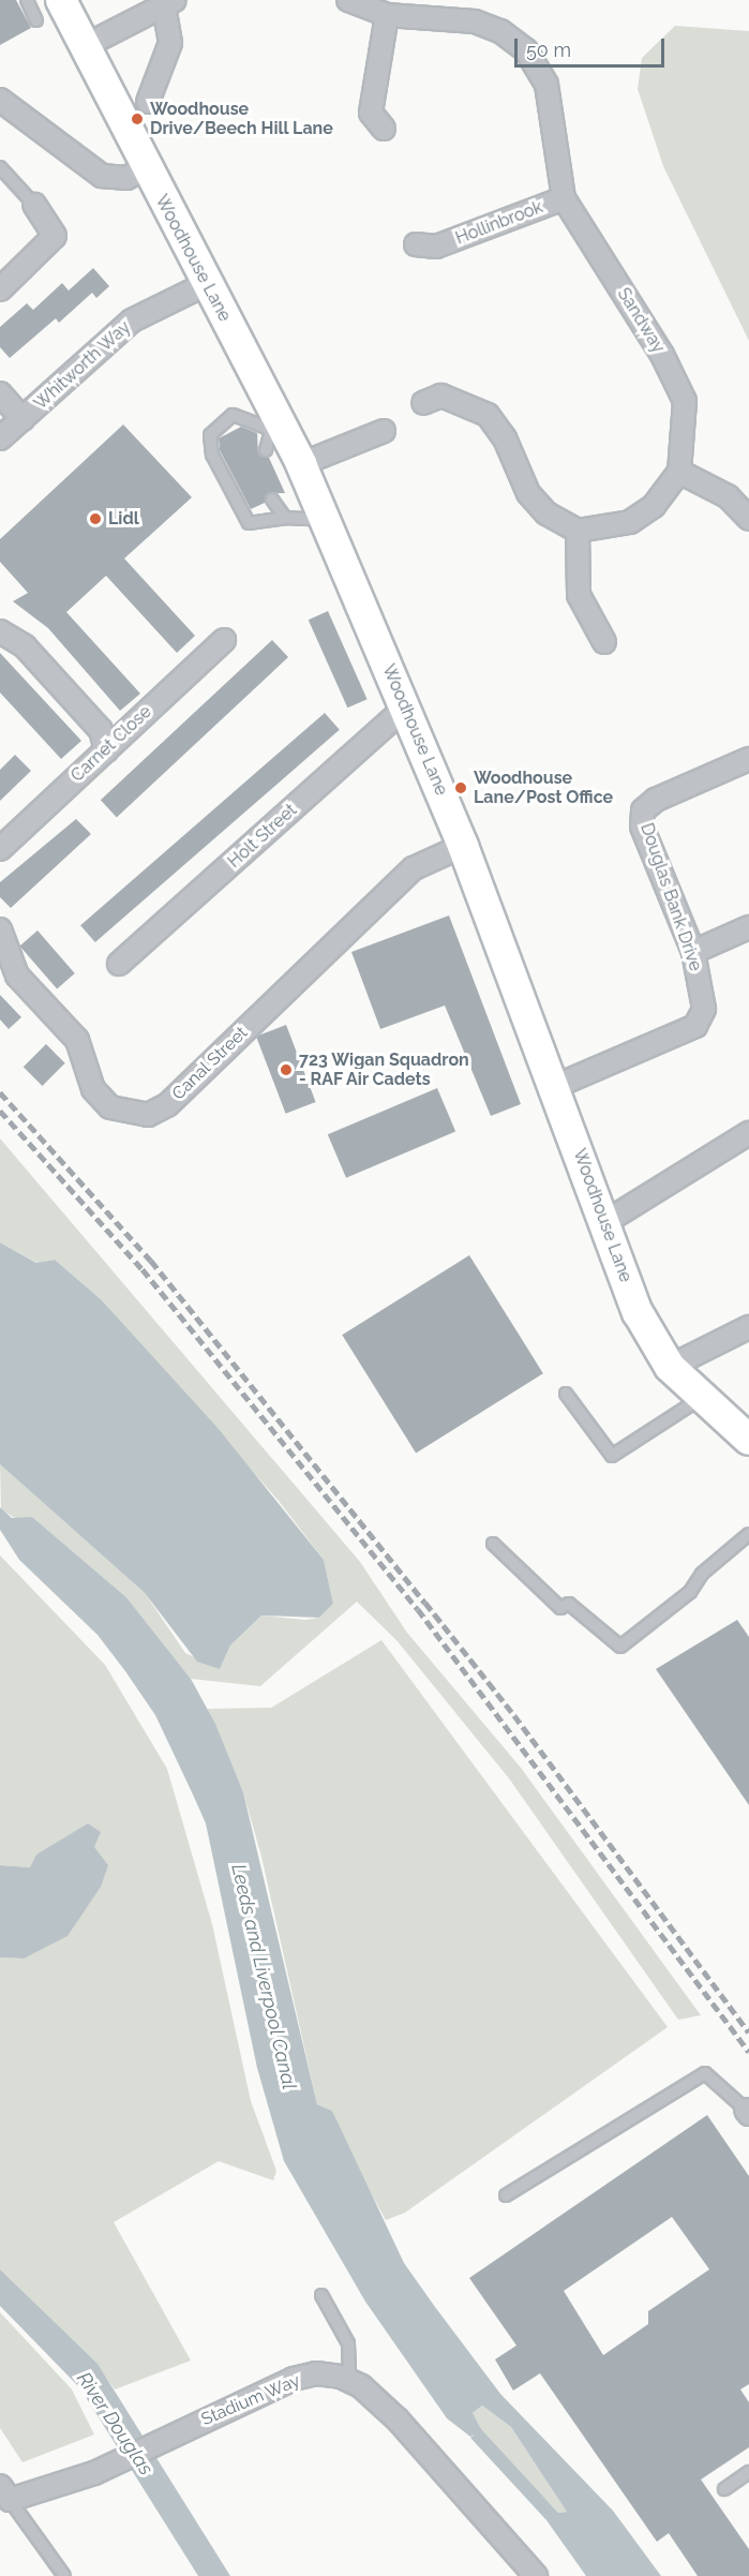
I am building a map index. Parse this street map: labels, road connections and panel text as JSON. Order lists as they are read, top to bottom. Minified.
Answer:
{"streets":{"main road":["Woodhouse Lane"],"street":["Hollinbrook","Sandway","Whitworth Way","Carnet Close","Holt Street","Douglas Bank Drive","Canal Street","Stadium Way"]},"crossings":[["Hollinbrook","Sandway"],["Woodhouse Lane","Whitworth Way"],["Woodhouse Lane","Holt Street"],["Woodhouse Lane","Douglas Bank Drive"],["Woodhouse Lane","Canal Street"]],"water":["Leeds and Liverpool Canal","River Douglas"],"places":["Woodhouse Drive/Beech Hill Lane","Lidl","Woodhouse Lane/Post Office","723 Wigan Squadron - RAF Air Cadets"],"scale_bar":"50 m"}
